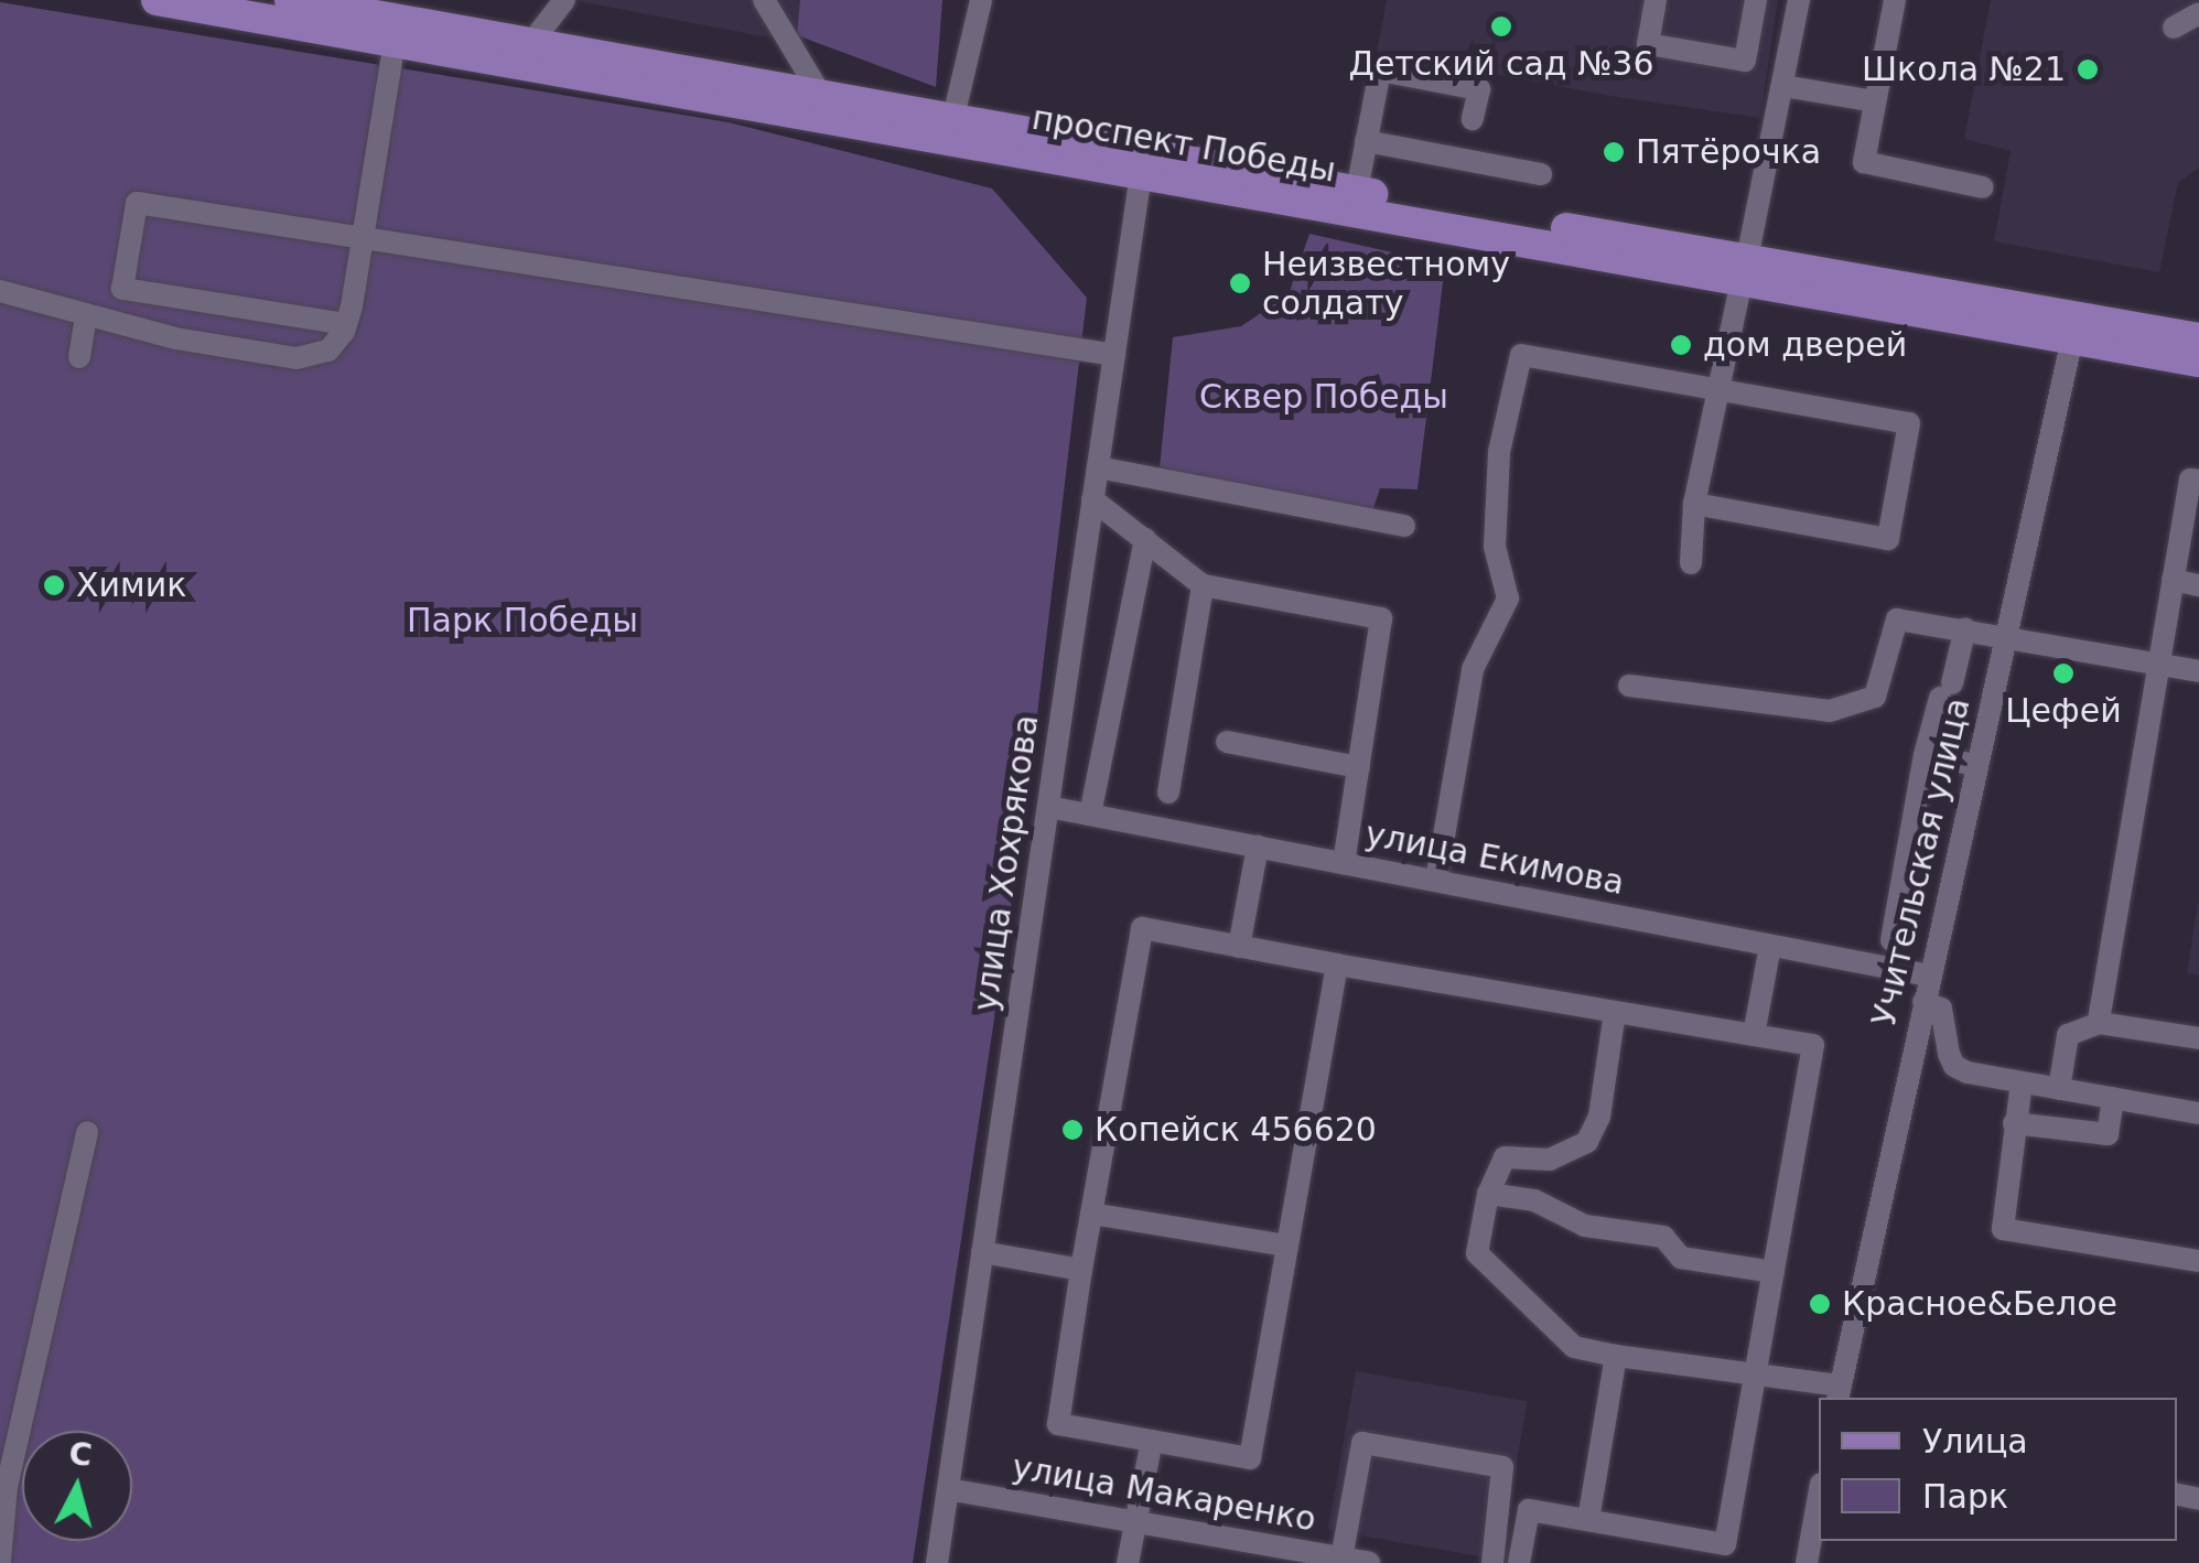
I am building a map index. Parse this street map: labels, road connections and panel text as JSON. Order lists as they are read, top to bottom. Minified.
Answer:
{"streets":{"main road":["проспект Победы"],"street":["улица Екимова","Учительская улица","улица Хохрякова","улица Макаренко"]},"crossings":[["проспект Победы","Учительская улица"],["проспект Победы","улица Хохрякова"],["улица Екимова","Учительская улица"],["улица Екимова","улица Хохрякова"],["улица Хохрякова","улица Макаренко"]],"parks":["Сквер Победы","Парк Победы"],"places":["Детский сад №36","Школа №21","Пятёрочка","Неизвестному солдату","дом дверей","Химик","Цефей","Копейск 456620","Красное&Белое"],"legend":["Улица","Парк"],"north":"top"}
